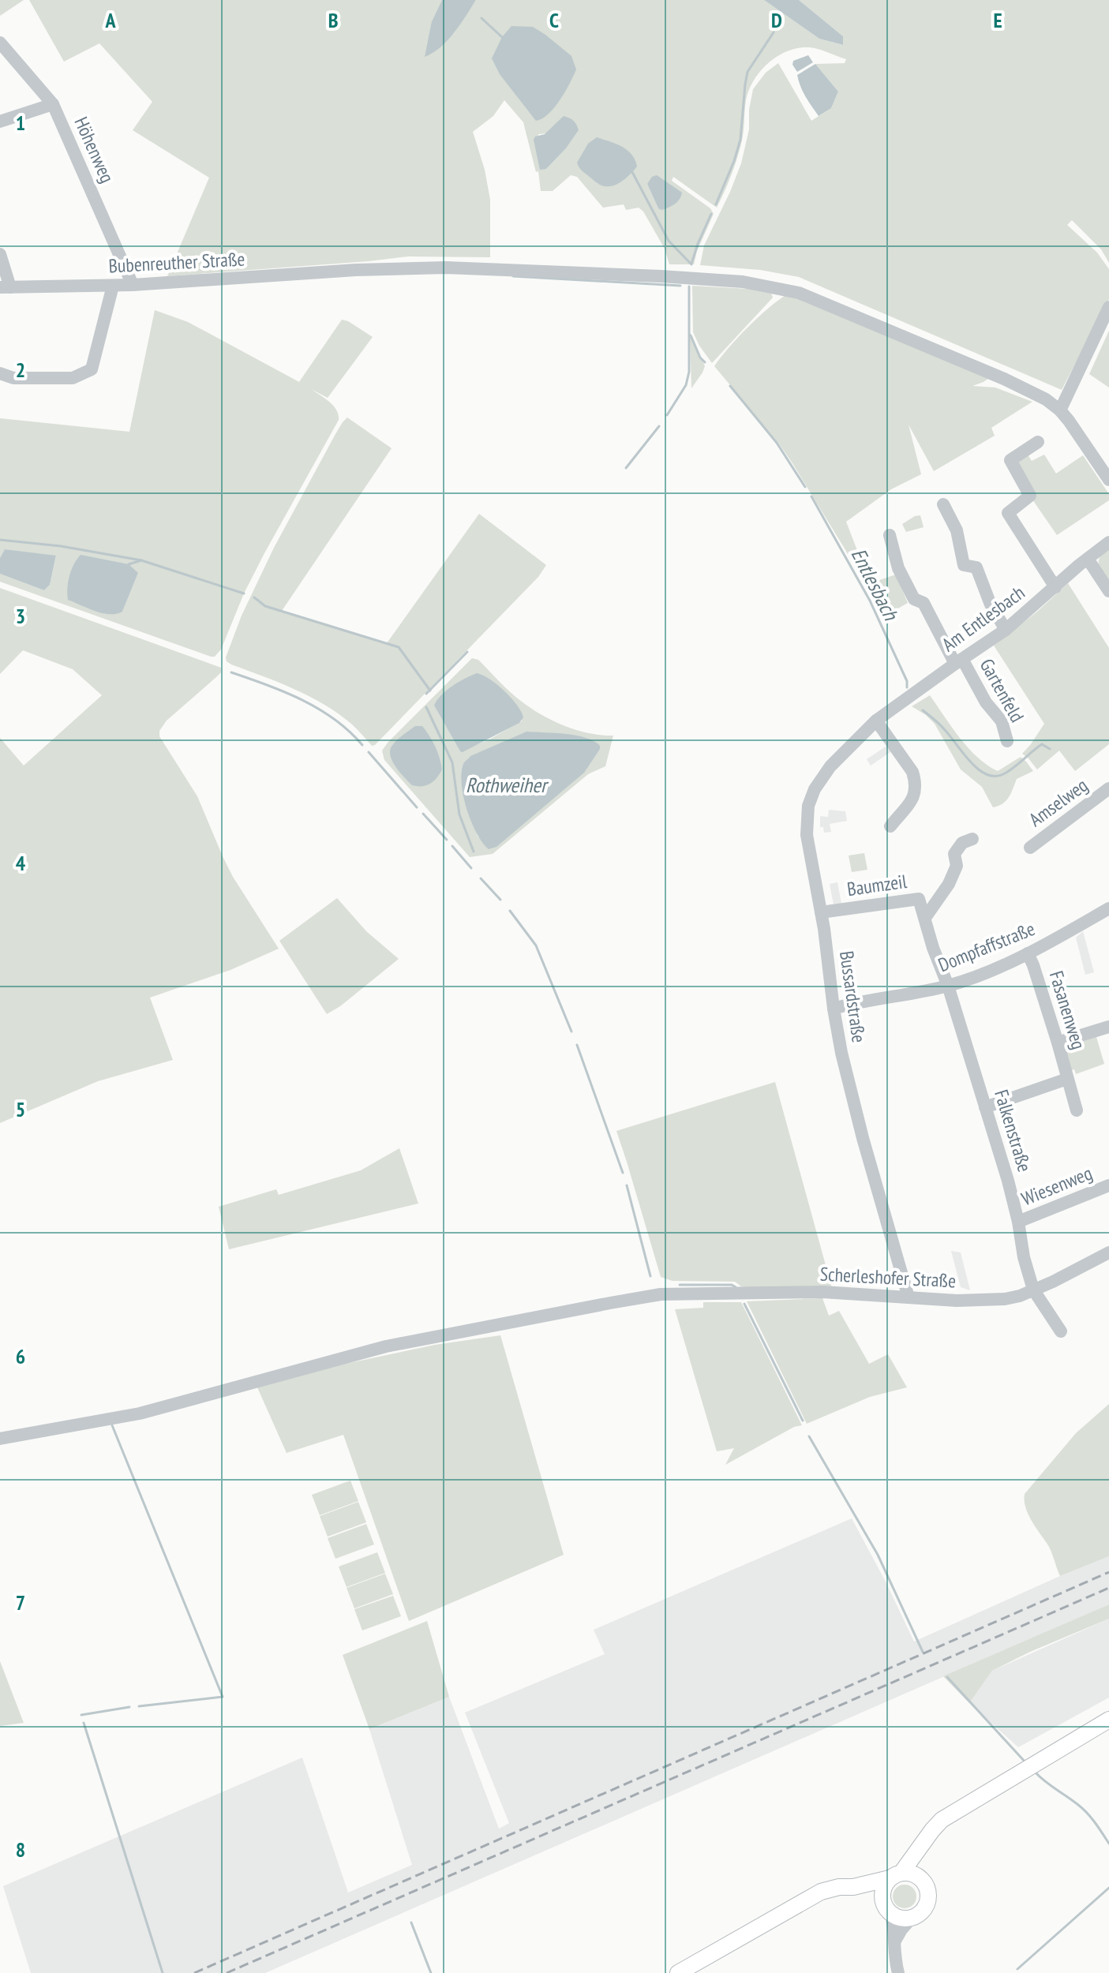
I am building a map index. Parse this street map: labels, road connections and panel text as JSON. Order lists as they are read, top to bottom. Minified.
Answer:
{"streets":{"street":["Höhenweg","Bubenreuther Straße","Am Entlesbach","Gartenfeld","Amselweg","Baumzeil","Dompfaffstraße","Bussardstraße","Fasanenweg","Falkenstraße","Wiesenweg","Scherleshofer Straße"]},"crossings":[["Höhenweg","Bubenreuther Straße"],["Am Entlesbach","Gartenfeld"],["Am Entlesbach","Bussardstraße"],["Baumzeil","Bussardstraße"],["Dompfaffstraße","Bussardstraße"],["Dompfaffstraße","Fasanenweg"],["Dompfaffstraße","Falkenstraße"],["Bussardstraße","Scherleshofer Straße"],["Fasanenweg","Falkenstraße"],["Falkenstraße","Wiesenweg"],["Falkenstraße","Scherleshofer Straße"]],"water":["Entlesbach","Rothweiher"],"grid":{"columns":["A","B","C","D","E"],"rows":["1","2","3","4","5","6","7","8"]}}
